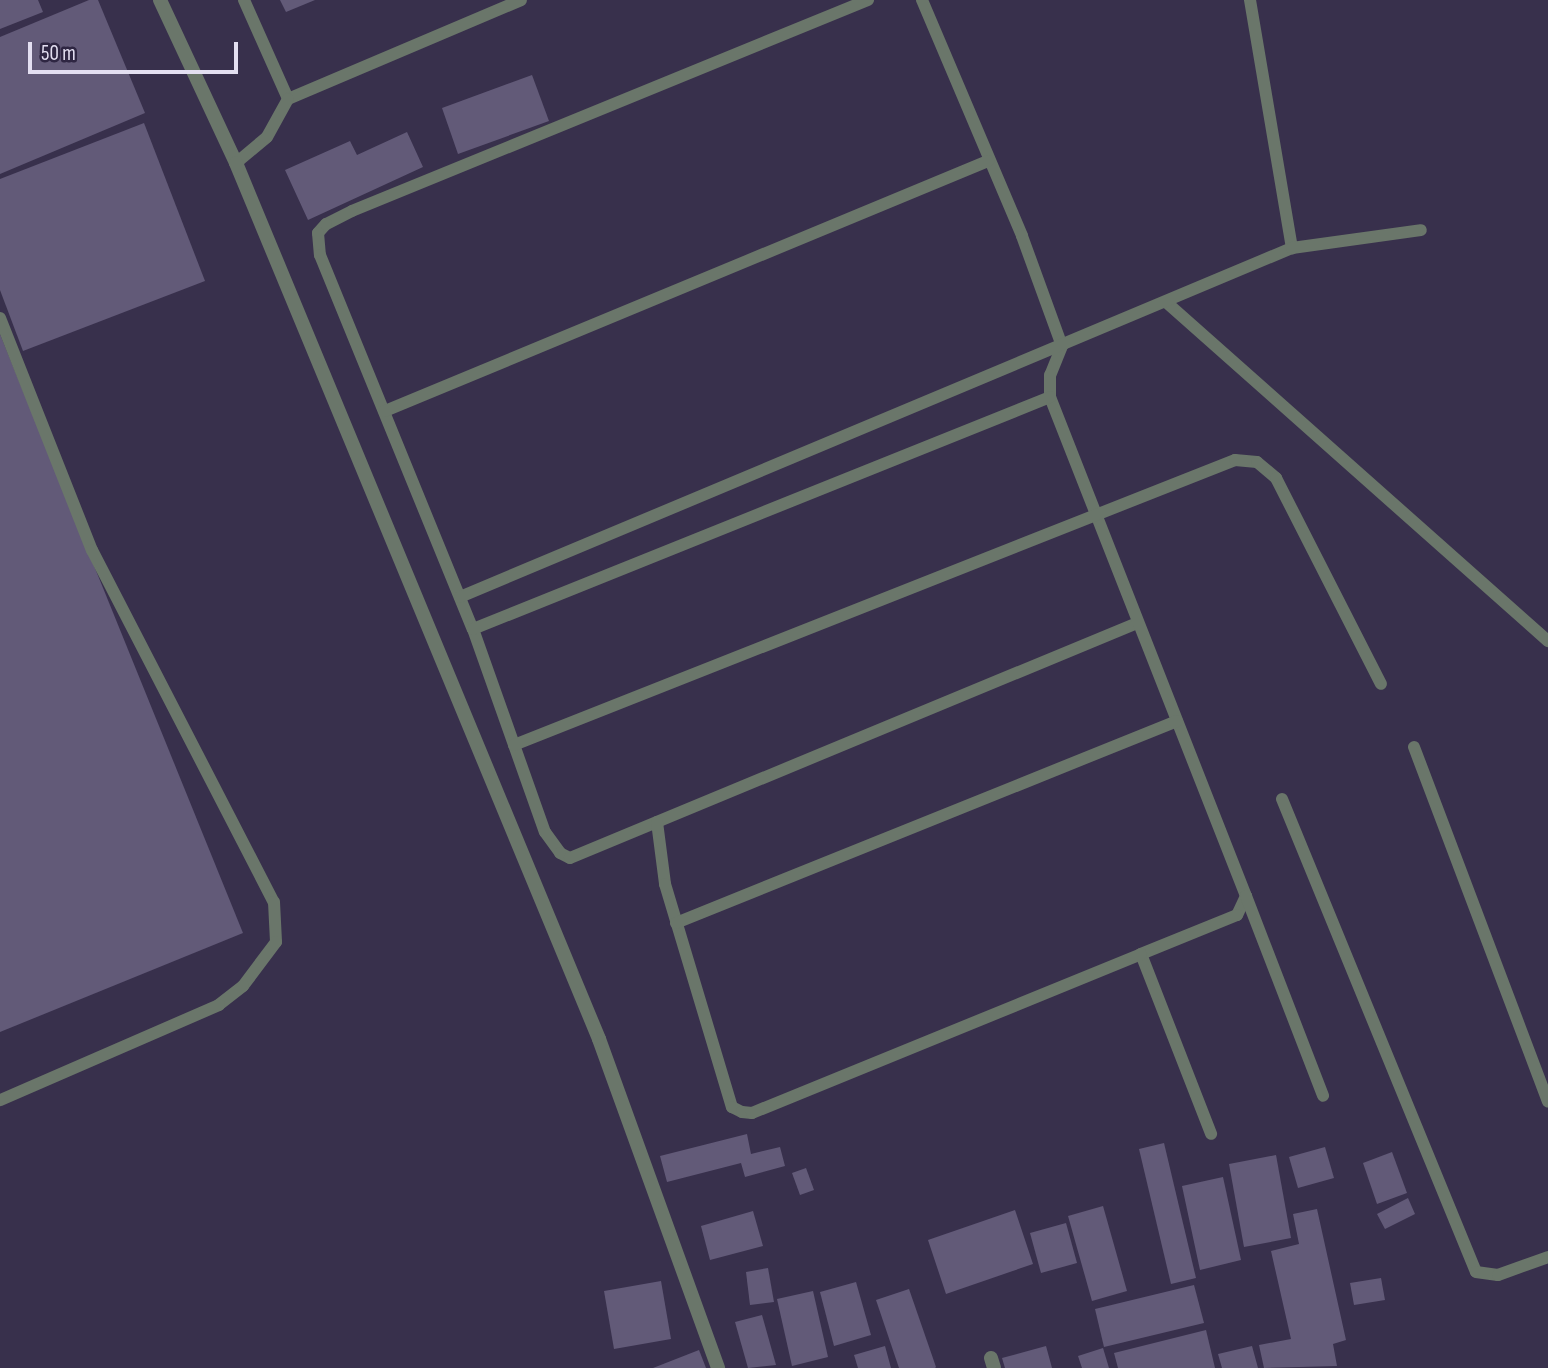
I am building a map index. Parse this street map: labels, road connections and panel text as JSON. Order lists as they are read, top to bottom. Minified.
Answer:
{"scale_bar":"50 m"}
